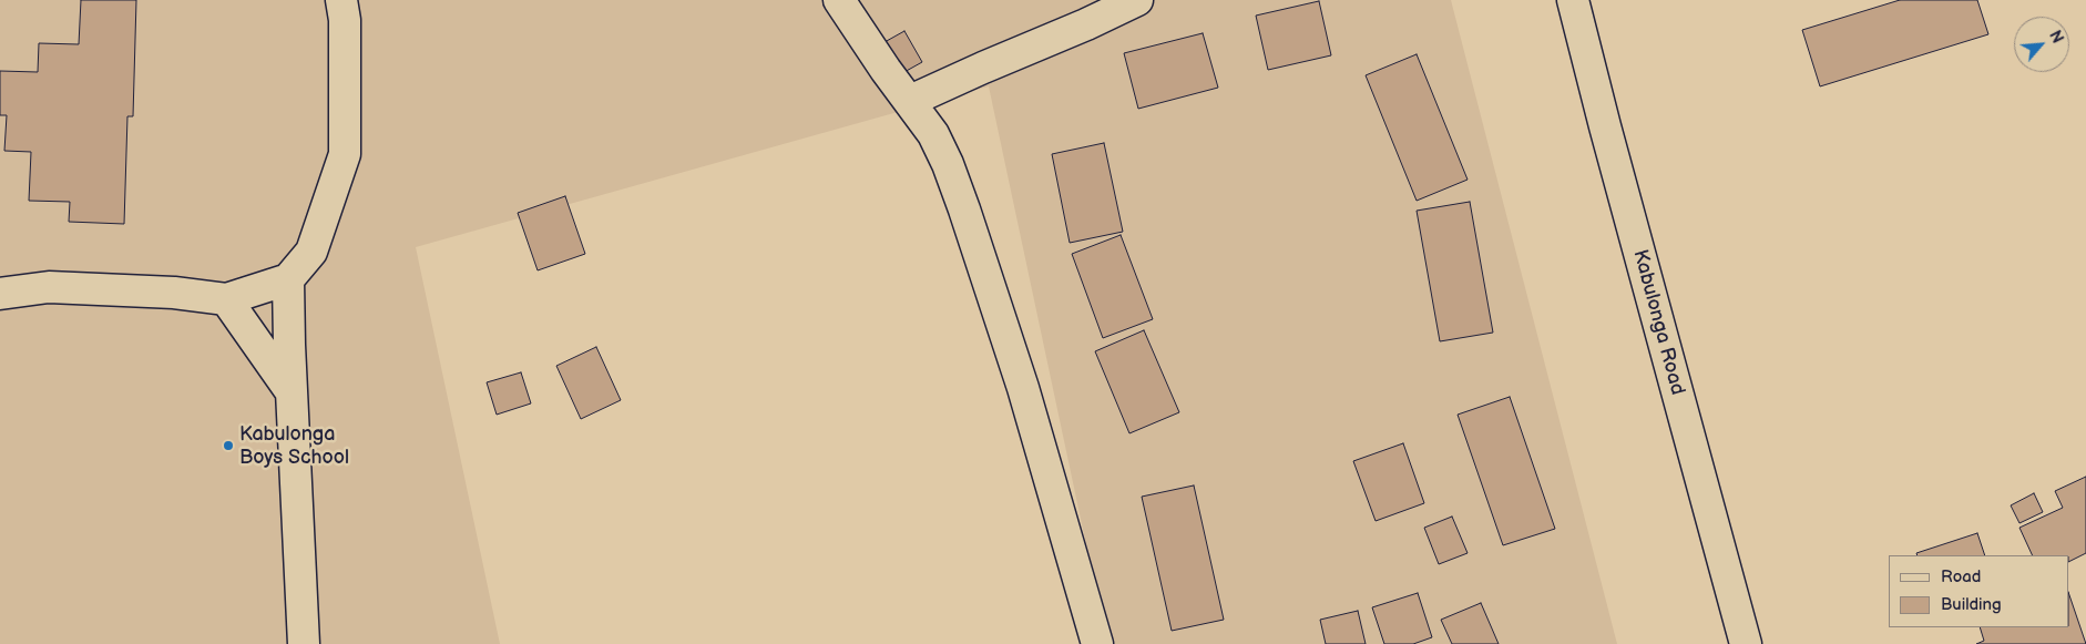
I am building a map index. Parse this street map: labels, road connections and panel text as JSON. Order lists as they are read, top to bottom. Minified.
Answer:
{"streets":{"main road":["Kabulonga Road"]},"places":["Kabulonga Boys School"],"legend":["Road","Building"],"north":"top right"}
